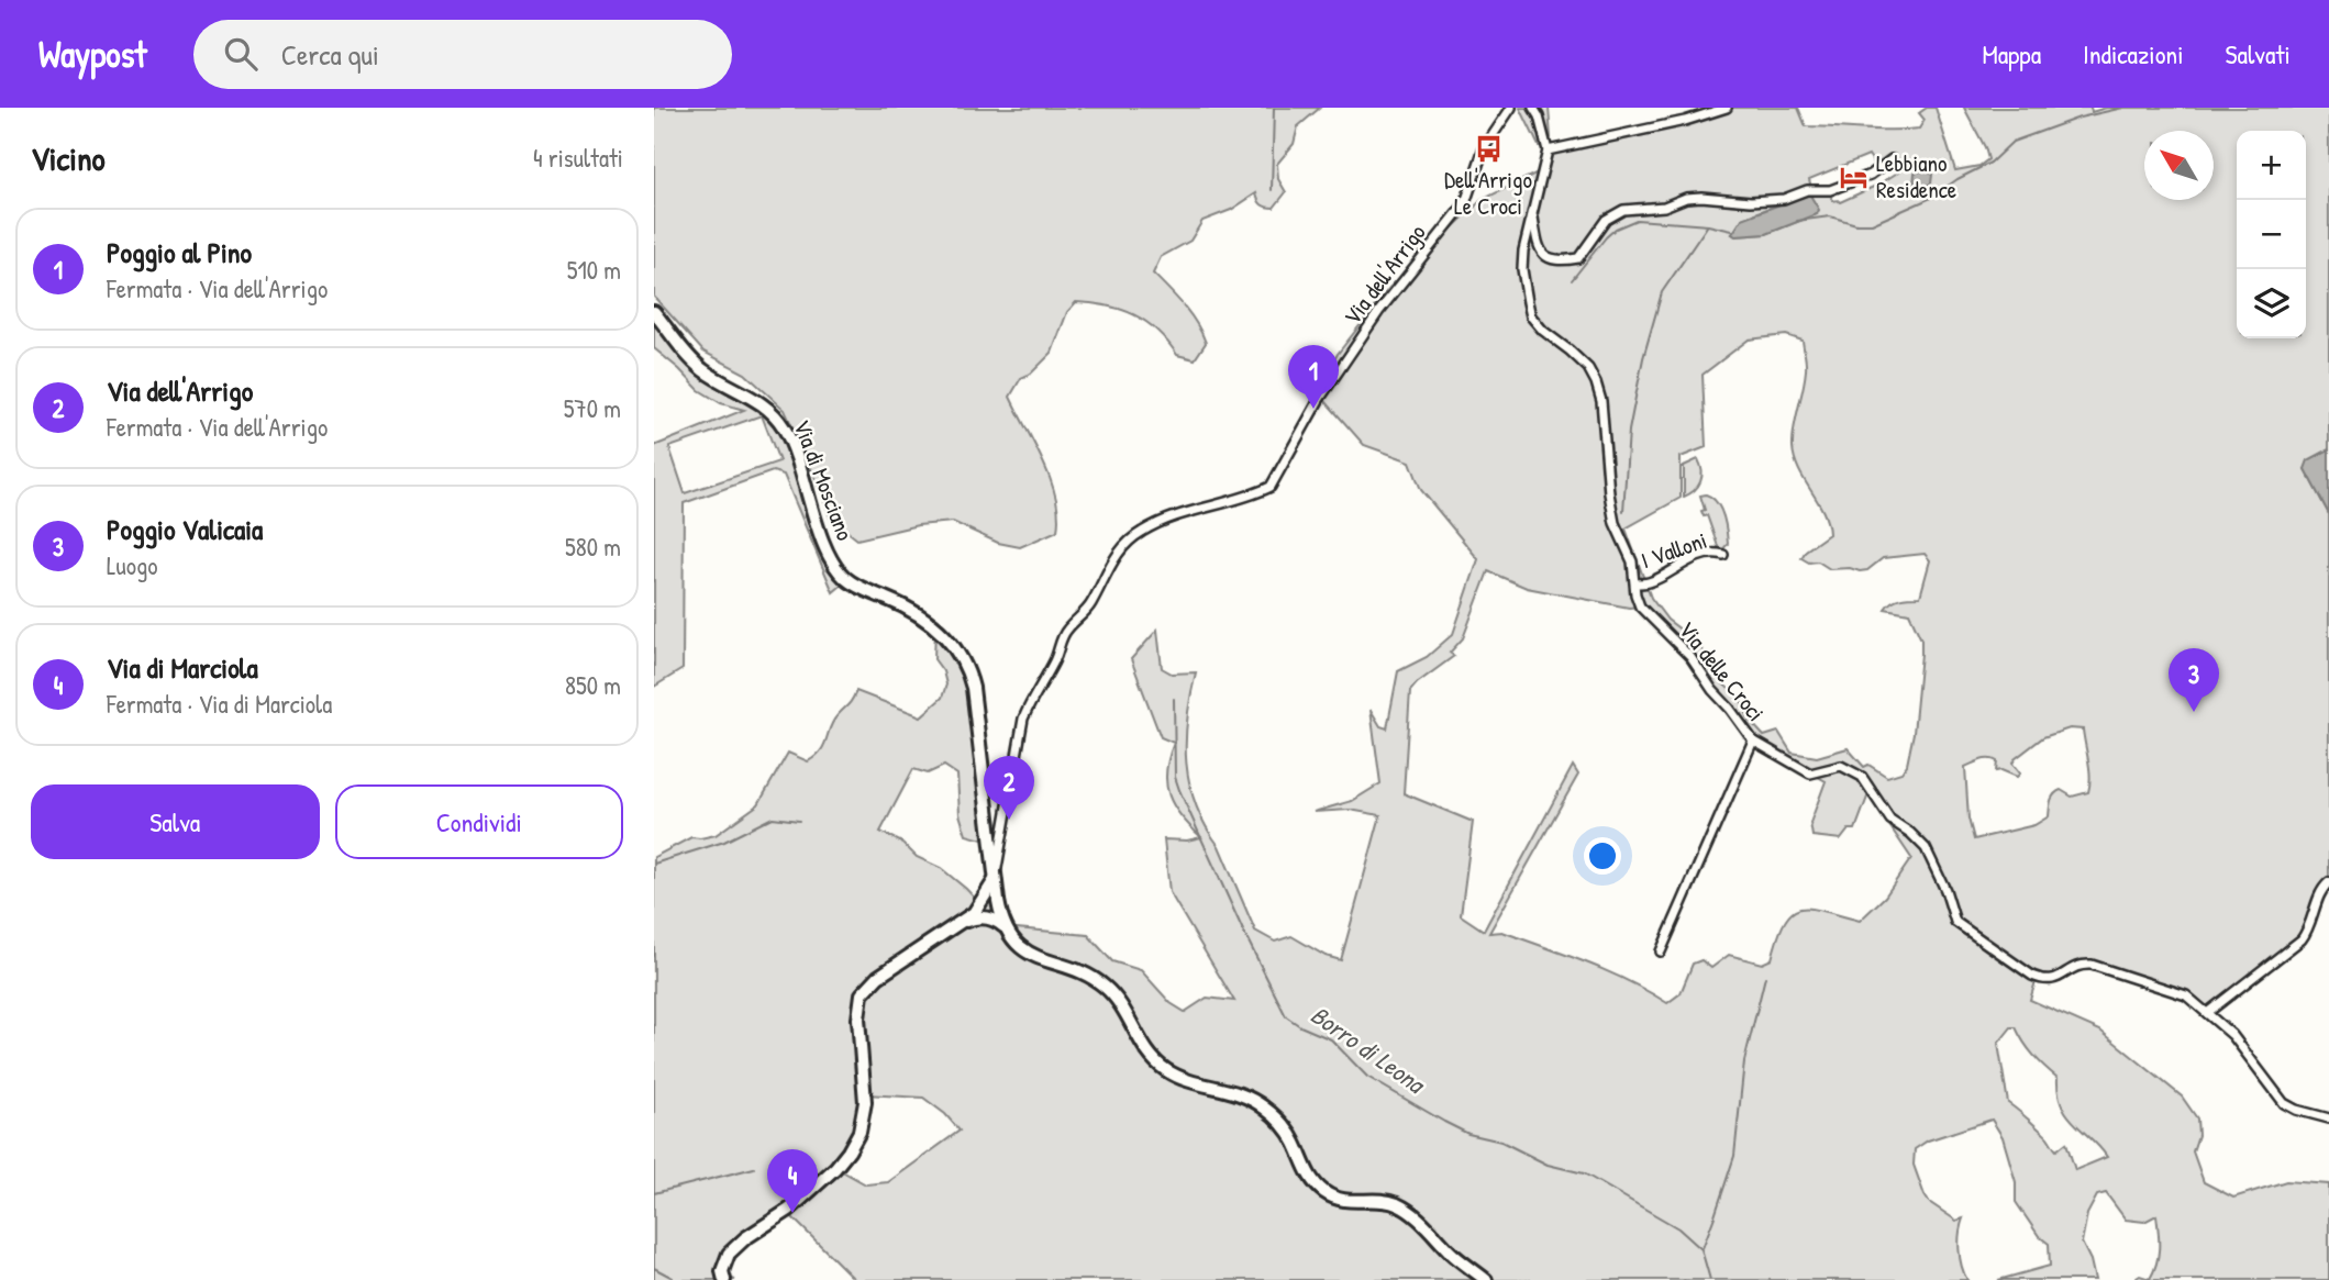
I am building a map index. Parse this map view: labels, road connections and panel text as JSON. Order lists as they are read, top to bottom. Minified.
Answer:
{"streets":{"main road":["Via di Mosciano"],"street":["Via dell'Arrigo","I Valloni","Via delle Croci"]},"crossings":[["Via dell'Arrigo","Via di Mosciano"],["I Valloni","Via delle Croci"]],"water":["Borro di Leona"],"places":{"bus stop":["Dell'Arrigo Le Croci"],"hotel":["Lebbiano Residence"]},"north":"top left","page":{"header":"Waypost","search":"Cerca qui","nav":["Mappa","Indicazioni","Salvati"],"heading":["Vicino","4 risultati"],"map_buttons":["+","−"],"list":[{"mark":"1","name":"Poggio al Pino","note":"Fermata · Via dell'Arrigo","value":"510 m"},{"mark":"2","name":"Via dell'Arrigo","note":"Fermata · Via dell'Arrigo","value":"570 m"},{"mark":"3","name":"Poggio Valicaia","note":"Luogo","value":"580 m"},{"mark":"4","name":"Via di Marciola","note":"Fermata · Via di Marciola","value":"850 m"}],"pins":["1","3","2","4"],"buttons":["Salva","Condividi"]}}
